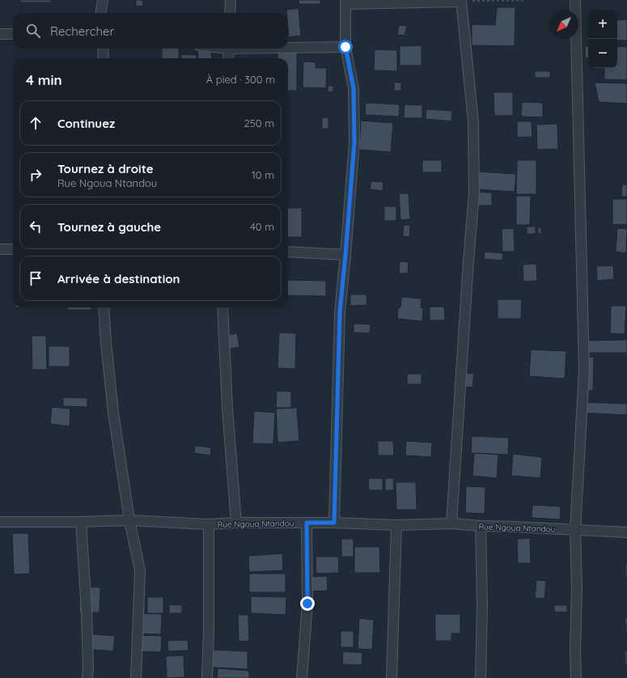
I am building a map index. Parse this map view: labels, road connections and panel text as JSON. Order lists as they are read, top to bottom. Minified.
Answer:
{"streets":{"street":["Rue Ngoua Ntandou"]},"north":"bottom left","page":{"map_buttons":["+","−"],"search":"Rechercher","heading":["4 min","À pied · 300 m"],"list":[["Continuez","250 m"],["Tournez à droite","Rue Ngoua Ntandou","10 m"],["Tournez à gauche","40 m"],"Arrivée à destination"]}}
